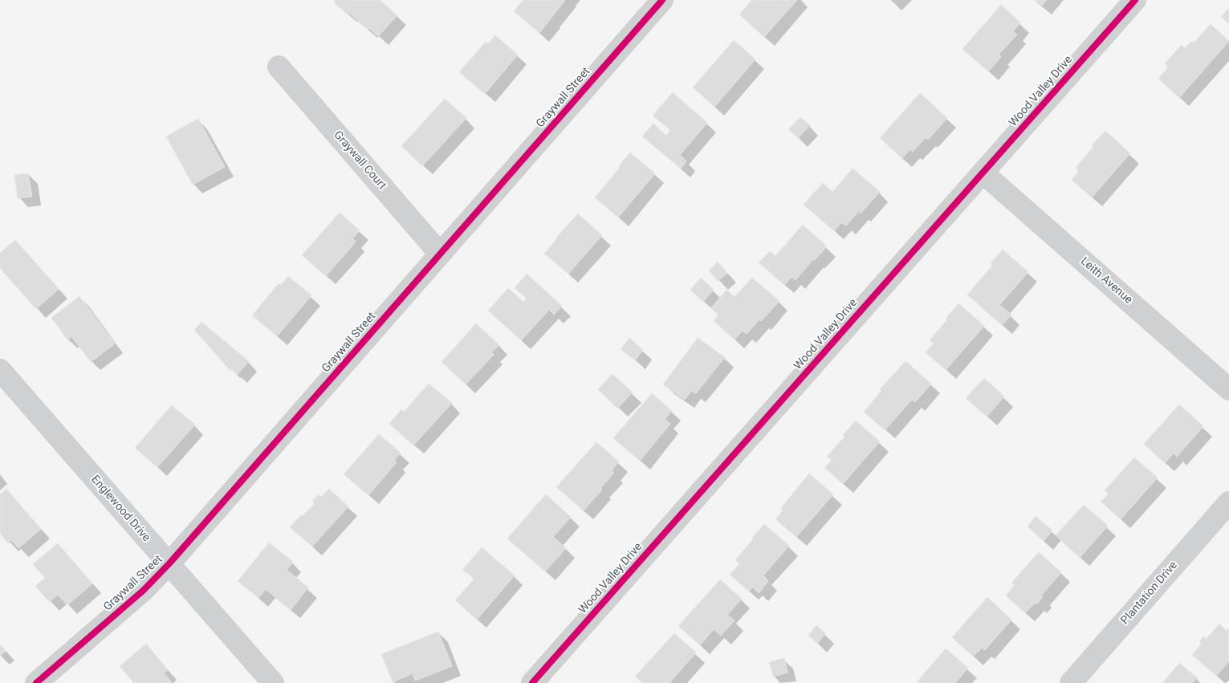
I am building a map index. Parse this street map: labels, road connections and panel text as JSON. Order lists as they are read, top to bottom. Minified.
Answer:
{"streets":{"street":["Wood Valley Drive","Graywall Street","Graywall Court","Leith Avenue","Englewood Drive","Plantation Drive"]},"crossings":[["Wood Valley Drive","Leith Avenue"],["Graywall Street","Graywall Court"],["Graywall Street","Englewood Drive"]]}
